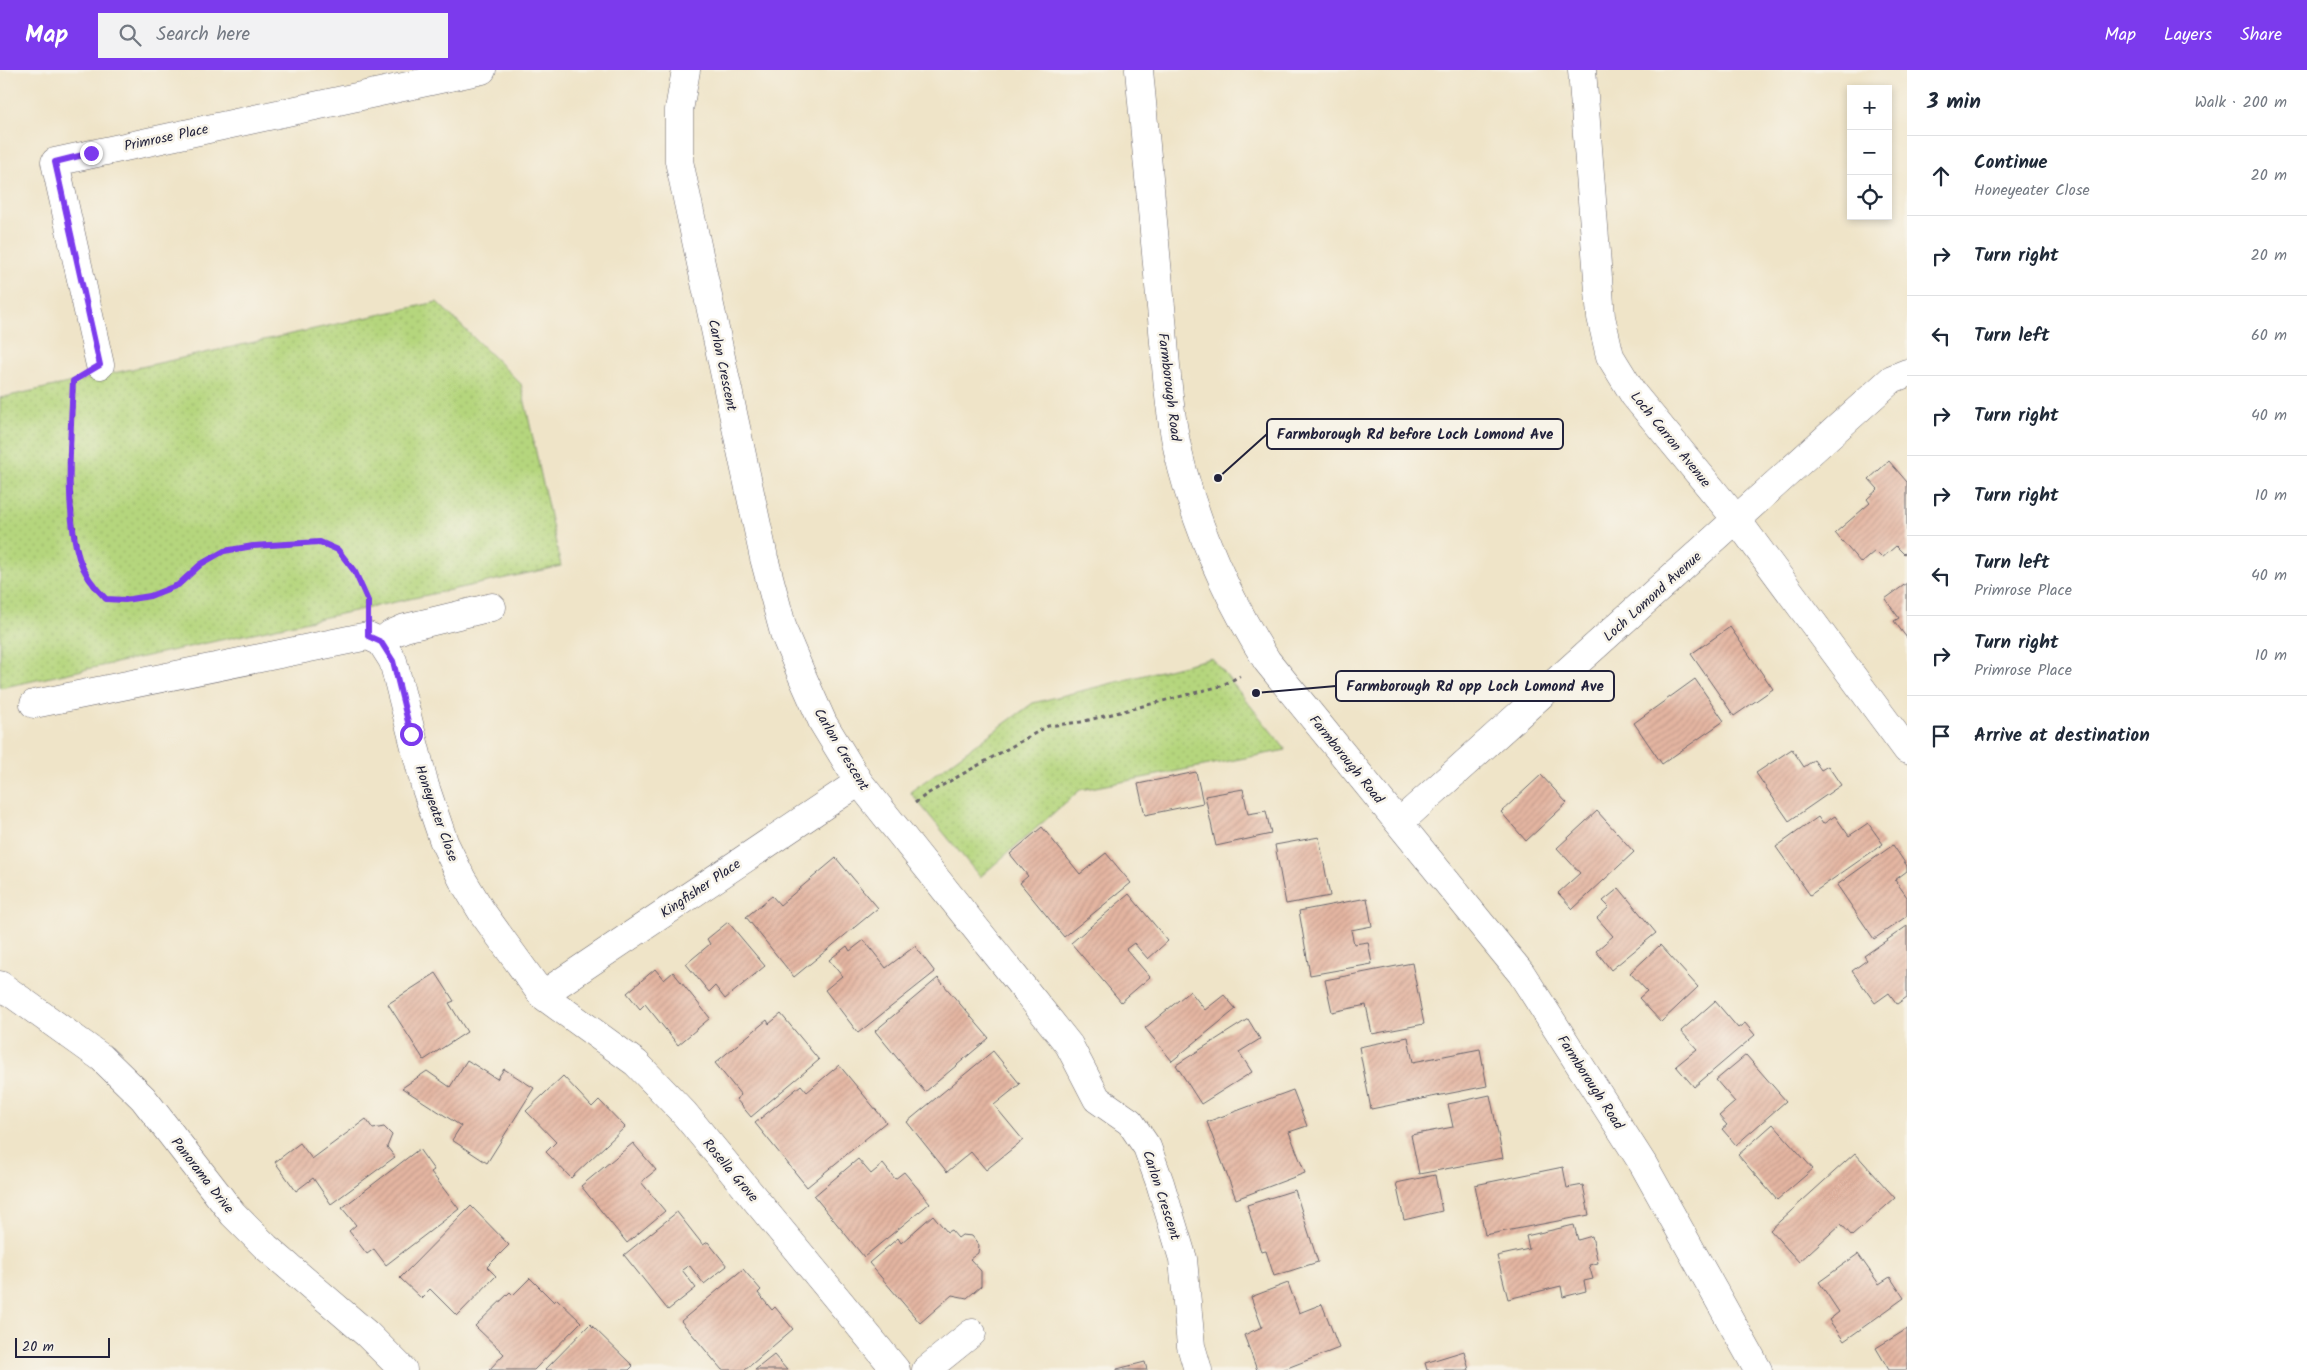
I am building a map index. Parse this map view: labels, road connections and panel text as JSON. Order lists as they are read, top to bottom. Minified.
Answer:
{"streets":{"street":["Primrose Place","Carlon Crescent","Farmborough Road","Loch Carron Avenue","Loch Lomond Avenue","Honeyeater Close","Kingfisher Place","Rosella Grove","Panorama Drive"]},"crossings":[["Carlon Crescent","Kingfisher Place"],["Farmborough Road","Loch Lomond Avenue"],["Loch Carron Avenue","Loch Lomond Avenue"],["Honeyeater Close","Kingfisher Place"],["Honeyeater Close","Rosella Grove"],["Kingfisher Place","Rosella Grove"]],"places":["Farmborough Rd before Loch Lomond Ave","Farmborough Rd opp Loch Lomond Ave"],"scale_bar":"20 m","page":{"header":"Map","search":"Search here","nav":["Map","Layers","Share"],"heading":["3 min","Walk · 200 m"],"map_buttons":["+","−"],"list":[["Continue","Honeyeater Close","20 m"],["Turn right","20 m"],["Turn left","60 m"],["Turn right","40 m"],["Turn right","10 m"],["Turn left","Primrose Place","40 m"],["Turn right","Primrose Place","10 m"],"Arrive at destination"],"scale":"20 m"}}
